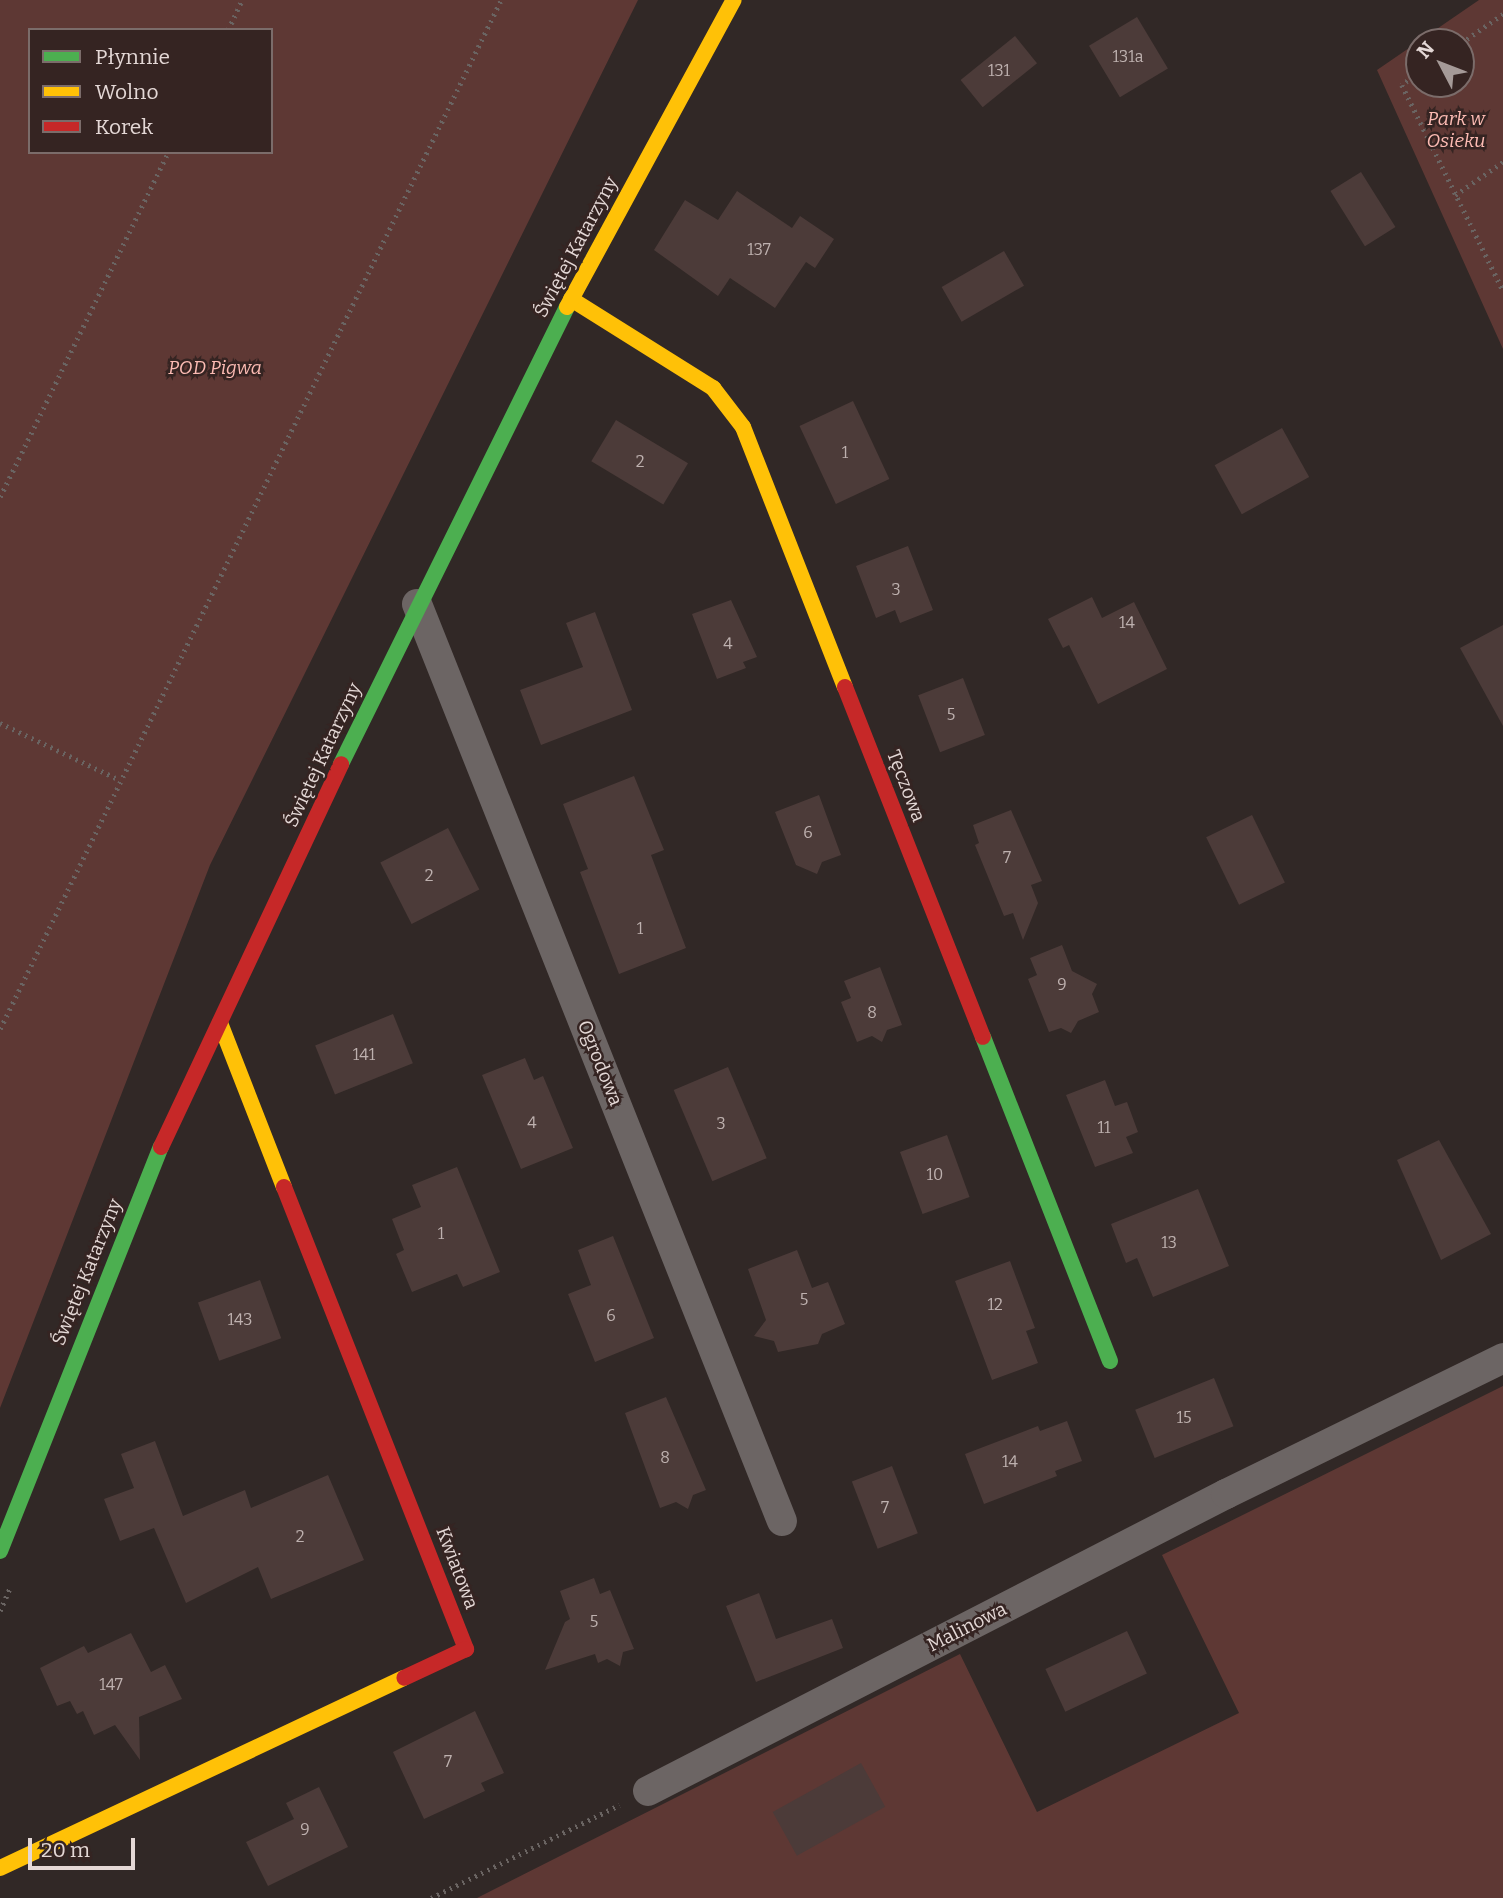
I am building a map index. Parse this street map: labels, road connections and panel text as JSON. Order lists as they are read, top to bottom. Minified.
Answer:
{"streets":{"street":["Świętej Katarzyny","Tęczowa","Ogrodowa","Kwiatowa","Malinowa"]},"crossings":[["Świętej Katarzyny","Tęczowa"],["Świętej Katarzyny","Ogrodowa"],["Świętej Katarzyny","Kwiatowa"]],"parks":["Park w Osieku","POD Pigwa"],"house_numbers":["131a","131","137","1","2","3","14","4","5","6","7","2","1","9","8","141","4","3","11","10","1","13","5","12","6","143","15","8","14","7","2","5","147","7","9"],"legend":["Płynnie","Wolno","Korek"],"scale_bar":"20 m","north":"top left"}
